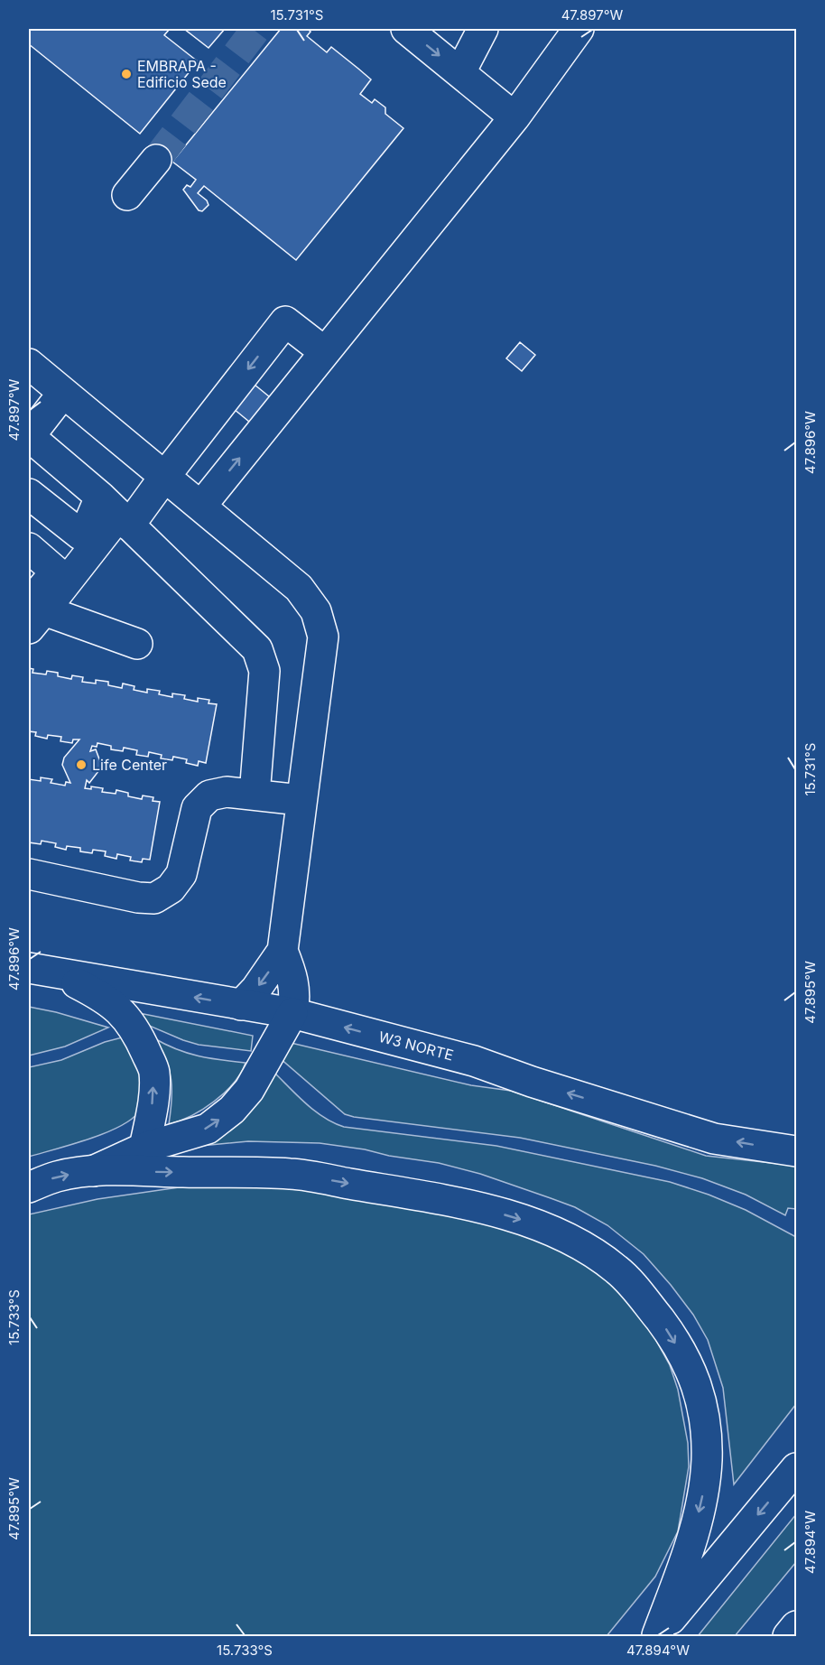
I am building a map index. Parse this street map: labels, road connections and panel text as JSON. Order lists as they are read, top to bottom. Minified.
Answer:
{"streets":{"main road":["W3 NORTE"]},"one_way":["W3 NORTE"],"places":["EMBRAPA - Edificio Sede","Life Center"],"coordinates":["15.731°S","47.897°W","47.896°W","47.895°W","15.733°S","47.894°W"]}
